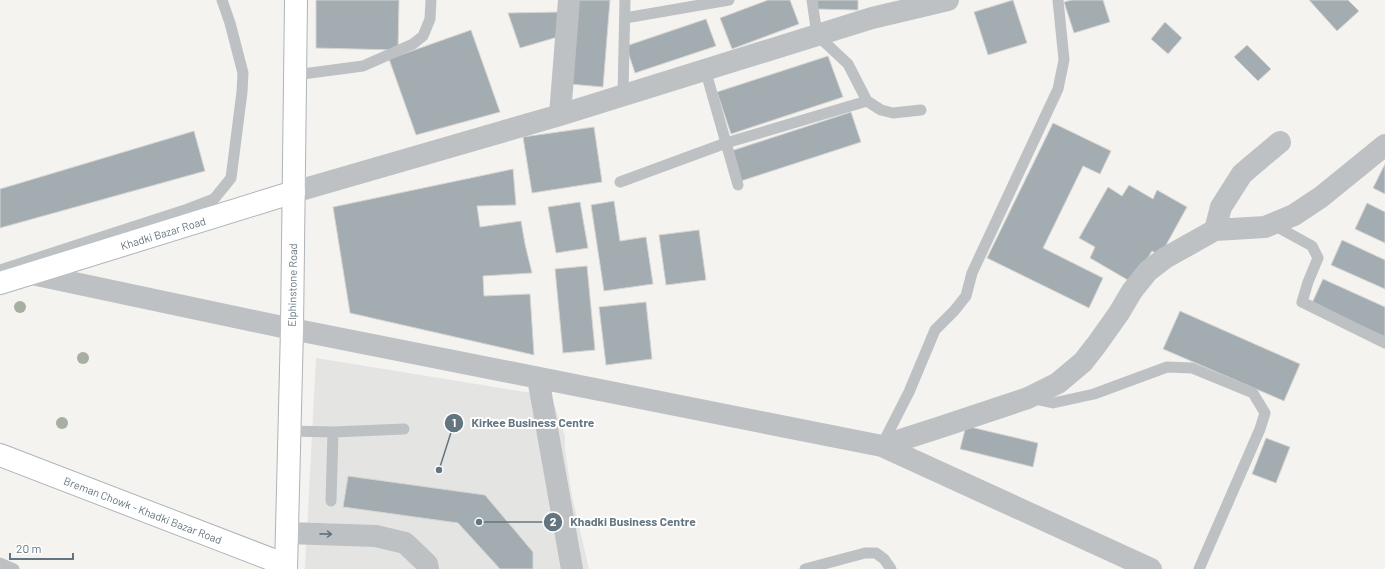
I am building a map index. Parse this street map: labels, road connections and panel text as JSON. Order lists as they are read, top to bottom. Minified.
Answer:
{"streets":{"main road":["Khadki Bazar Road","Elphinstone Road","Breman Chowk - Khadki Bazar Road"]},"crossings":[["Khadki Bazar Road","Elphinstone Road"],["Elphinstone Road","Breman Chowk - Khadki Bazar Road"]],"places":["Kirkee Business Centre","Khadki Business Centre"],"scale_bar":"20 m"}
